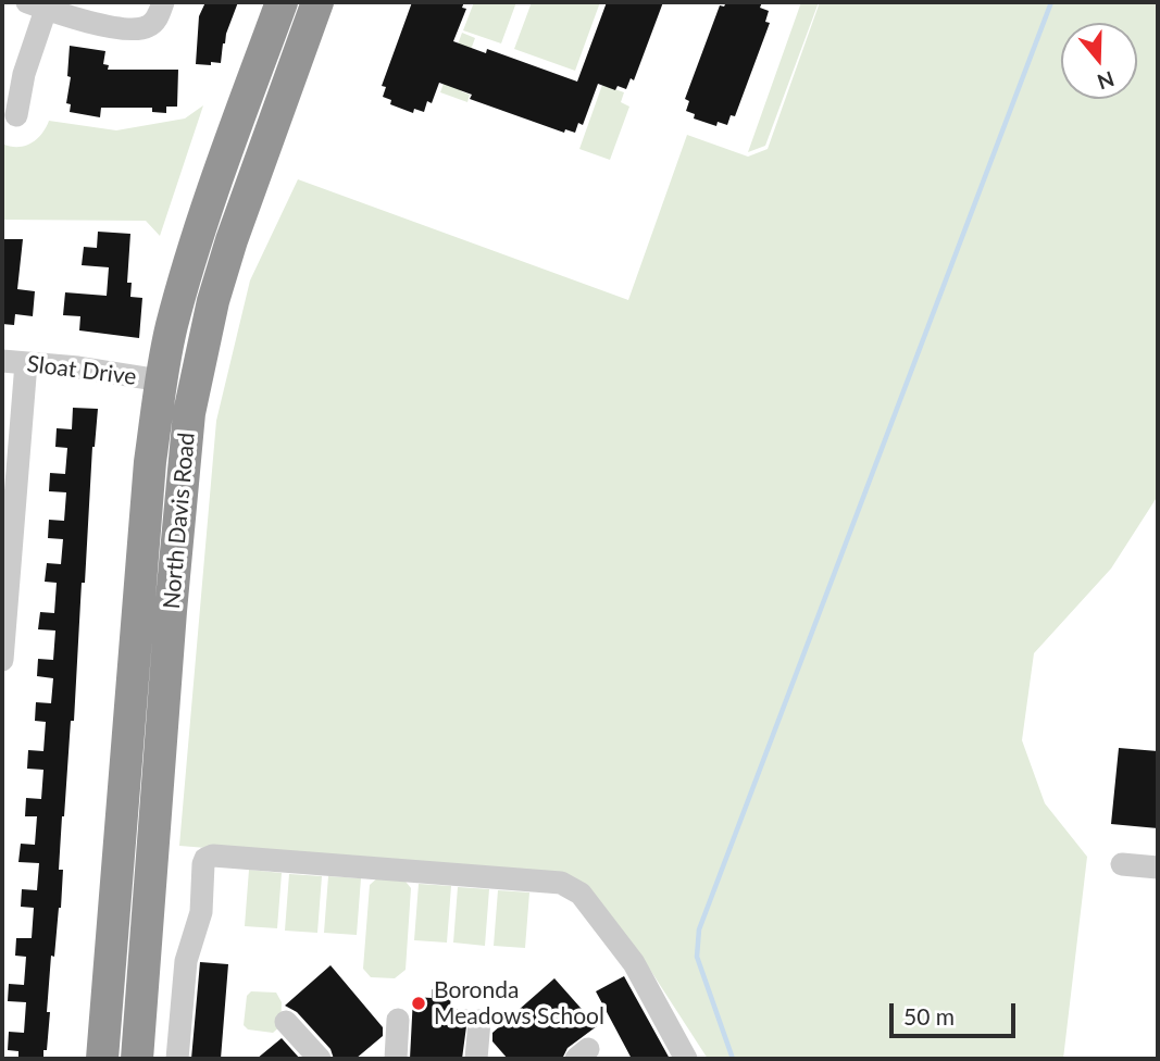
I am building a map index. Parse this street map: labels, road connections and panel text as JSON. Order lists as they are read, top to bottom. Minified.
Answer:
{"streets":{"highway":["North Davis Road"],"street":["Sloat Drive"]},"crossings":[["Sloat Drive","North Davis Road"]],"places":["Boronda Meadows School"],"scale_bar":"50 m","north":"bottom"}
